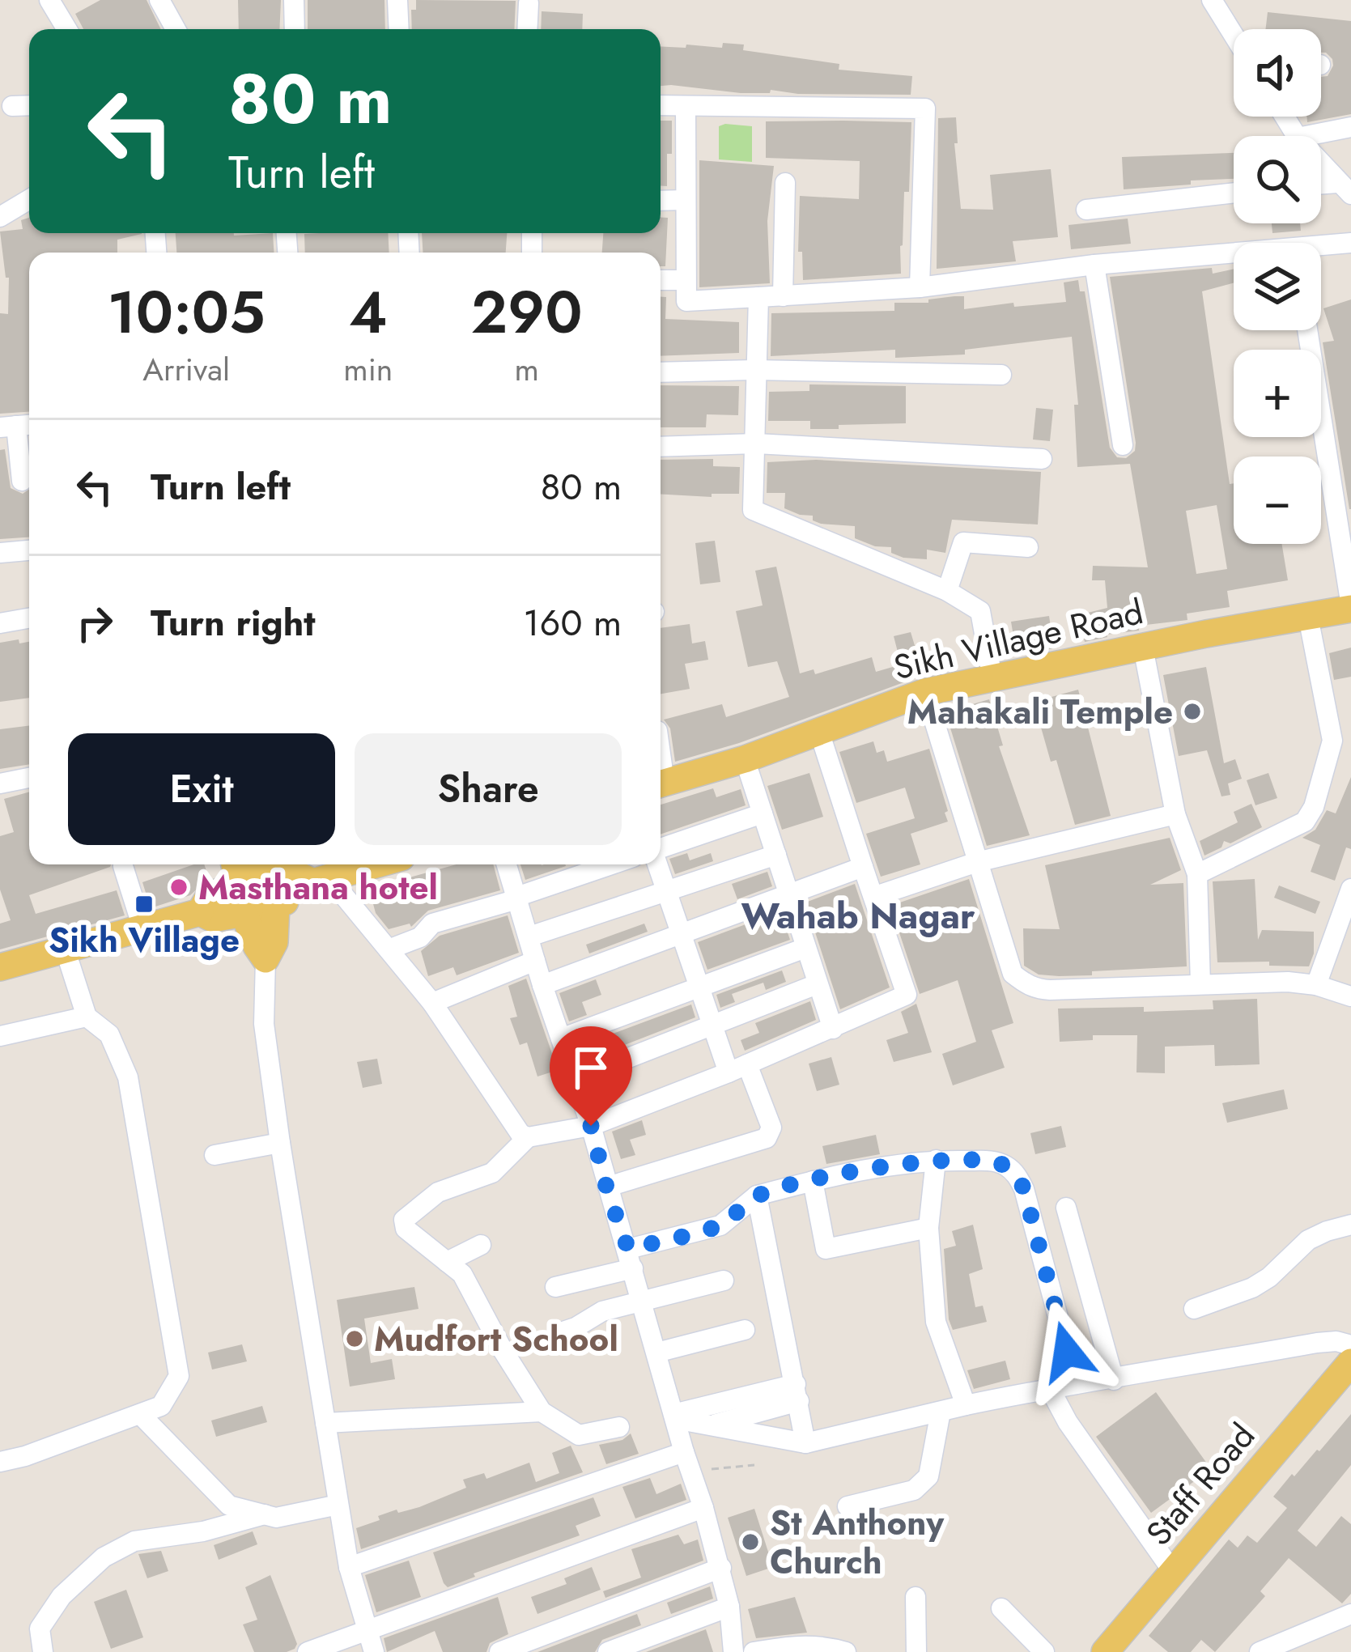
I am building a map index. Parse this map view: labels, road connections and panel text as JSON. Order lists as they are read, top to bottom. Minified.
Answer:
{"streets":{"main road":["Sikh Village Road","Staff Road"]},"districts":["Wahab Nagar"],"places":{"other":["Mahakali Temple","Masthana hotel","Mudfort School","St Anthony Church"],"transit":["Sikh Village"]},"page":{"map_buttons":["+","−"],"turn":["80 m","Turn left"],"eta":["10:05","Arrival","4","min","290","m"],"list":[{"name":"Turn left","value":"80 m"},{"name":"Turn right","value":"160 m"}],"buttons":["Exit","Share"]}}
